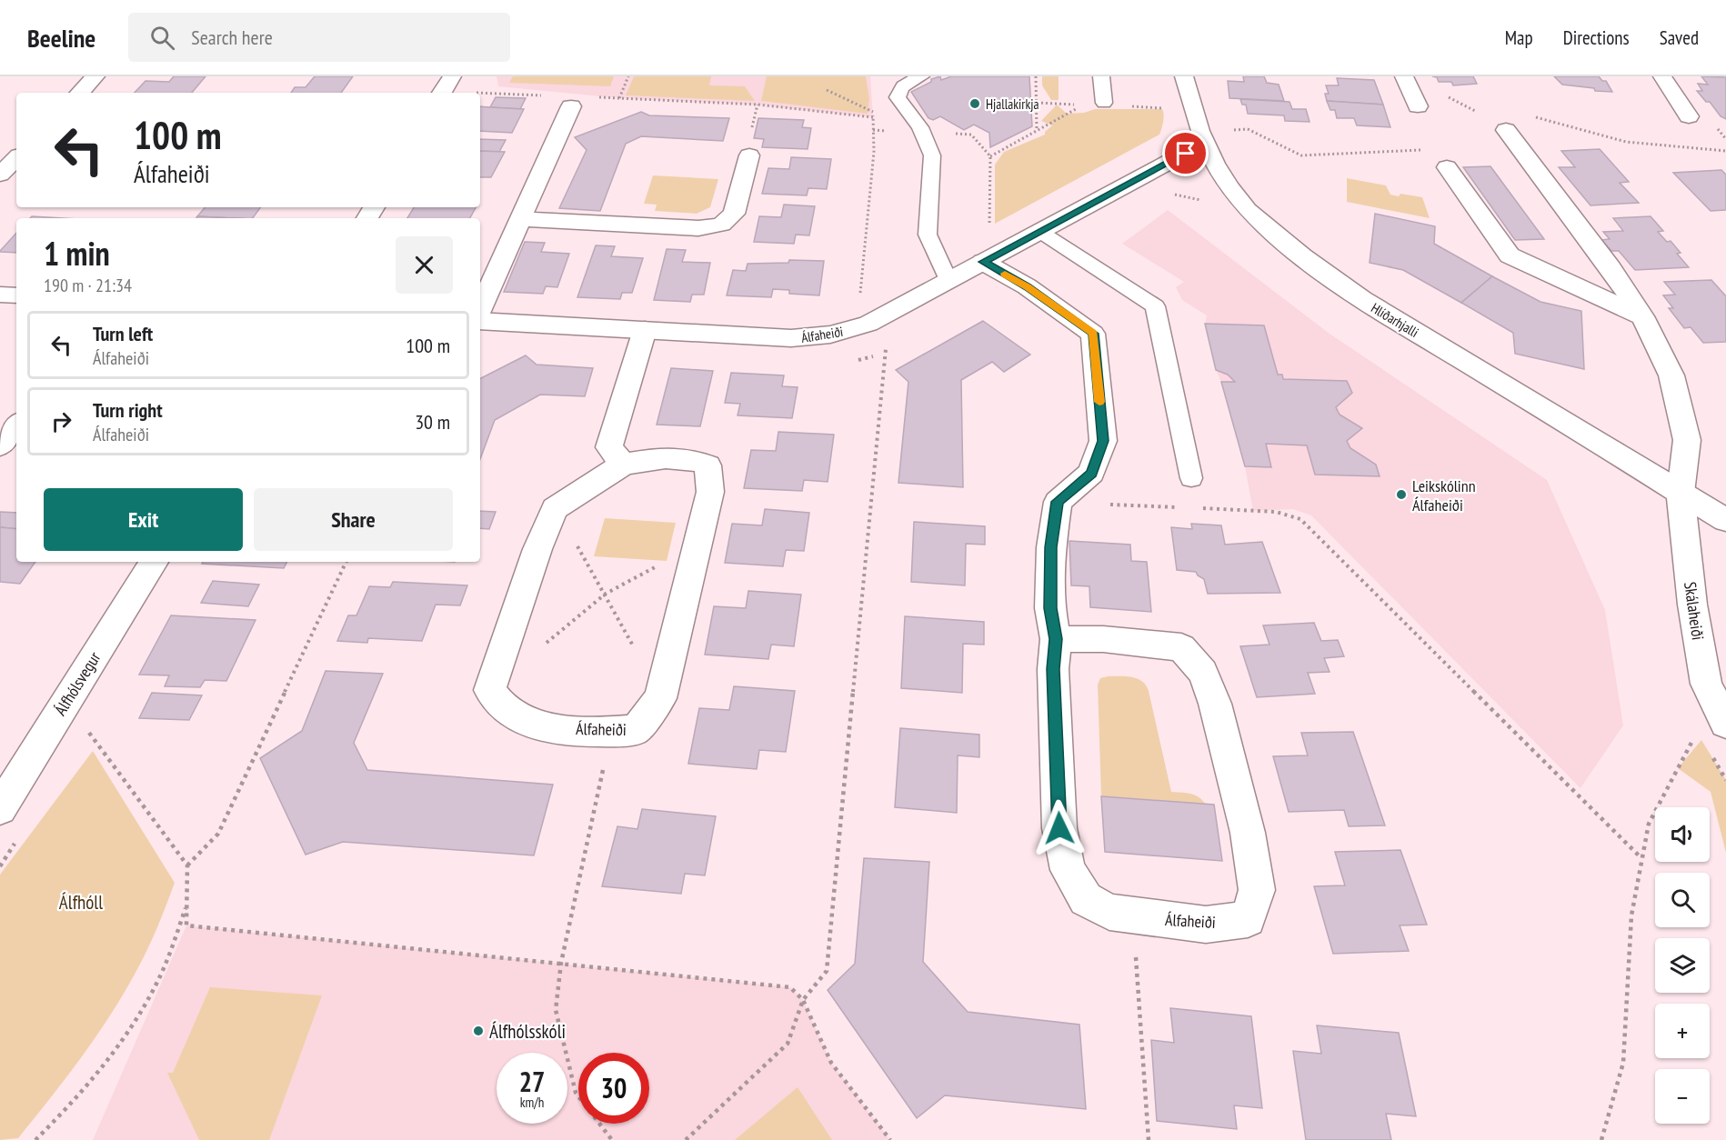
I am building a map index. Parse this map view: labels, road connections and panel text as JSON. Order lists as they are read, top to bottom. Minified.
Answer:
{"streets":{"street":["Hlíðarhjalli","Álfaheiði","Skálaheiði","Álfhólsvegur"]},"crossings":[["Hlíðarhjalli","Álfaheiði"],["Hlíðarhjalli","Skálaheiði"]],"parks":["Álfhóll"],"places":["Hjallakirkja","Leikskólinn Álfaheiði","Álfhólsskóli"],"page":{"header":"Beeline","search":"Search here","nav":["Map","Directions","Saved"],"turn":["100 m","Álfaheiði"],"heading":["1 min","190 m · 21:34"],"list":[{"name":"Turn left","note":"Álfaheiði","value":"100 m"},{"name":"Turn right","note":"Álfaheiði","value":"30 m"}],"buttons":["Exit","Share"],"map_buttons":["+","−"],"speed":"27 km/h","limit":"30"}}
